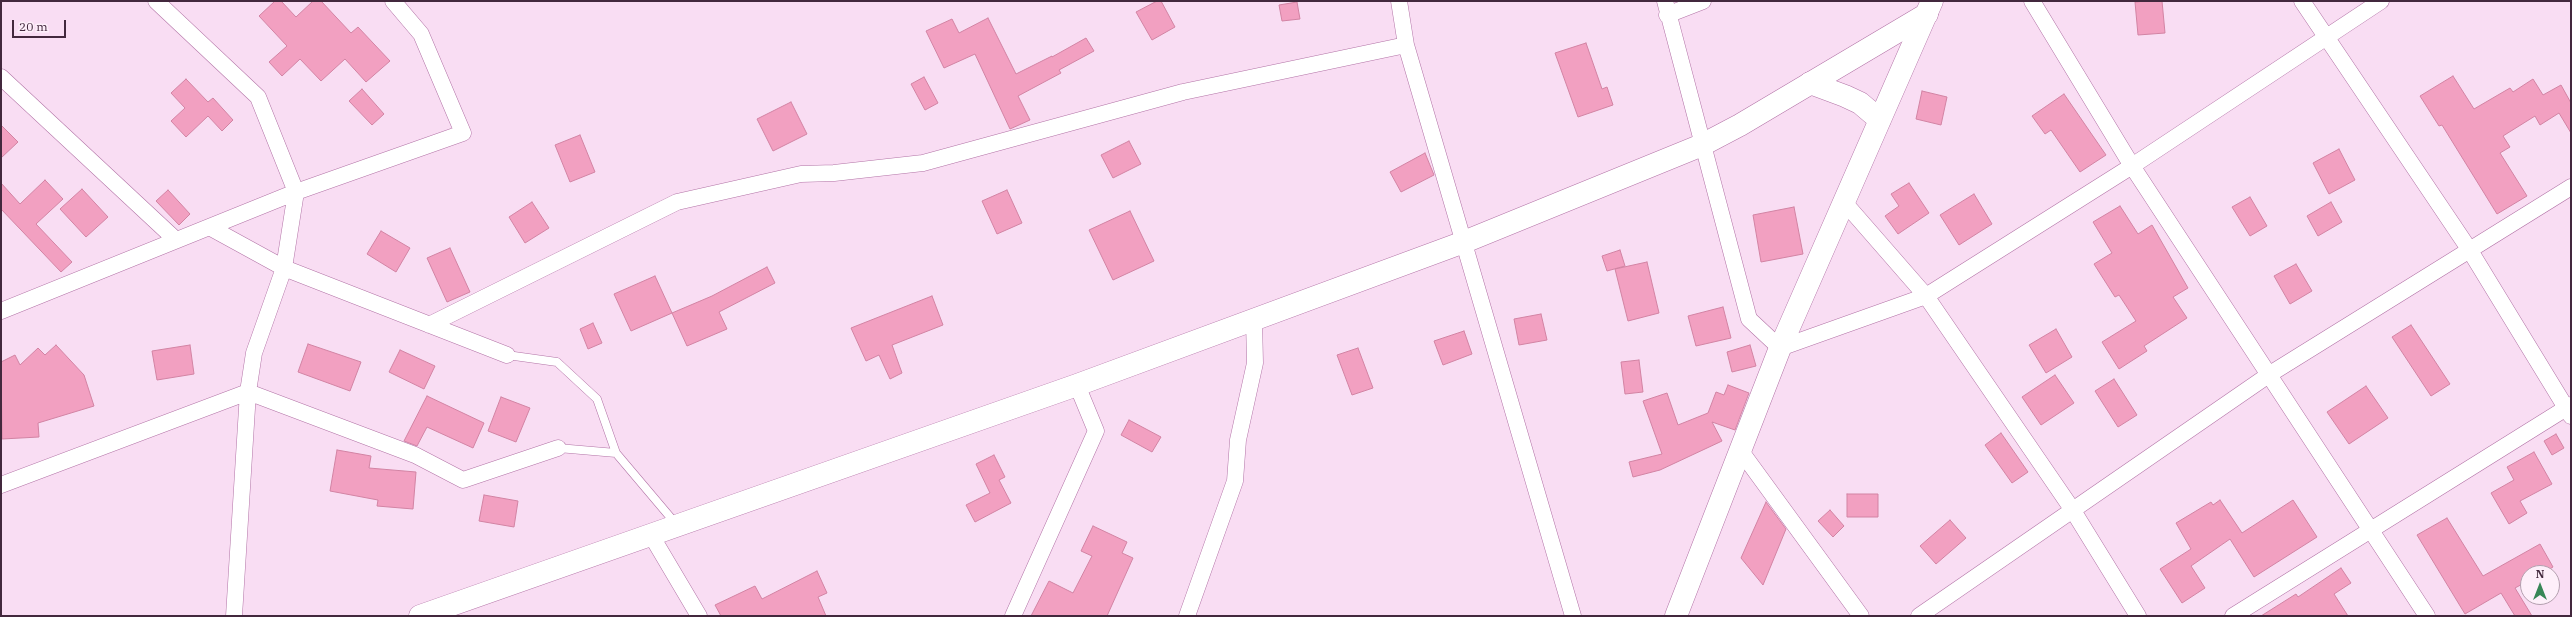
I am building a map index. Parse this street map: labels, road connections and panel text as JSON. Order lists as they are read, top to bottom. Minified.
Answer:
{"scale_bar":"20 m","north":"top"}
